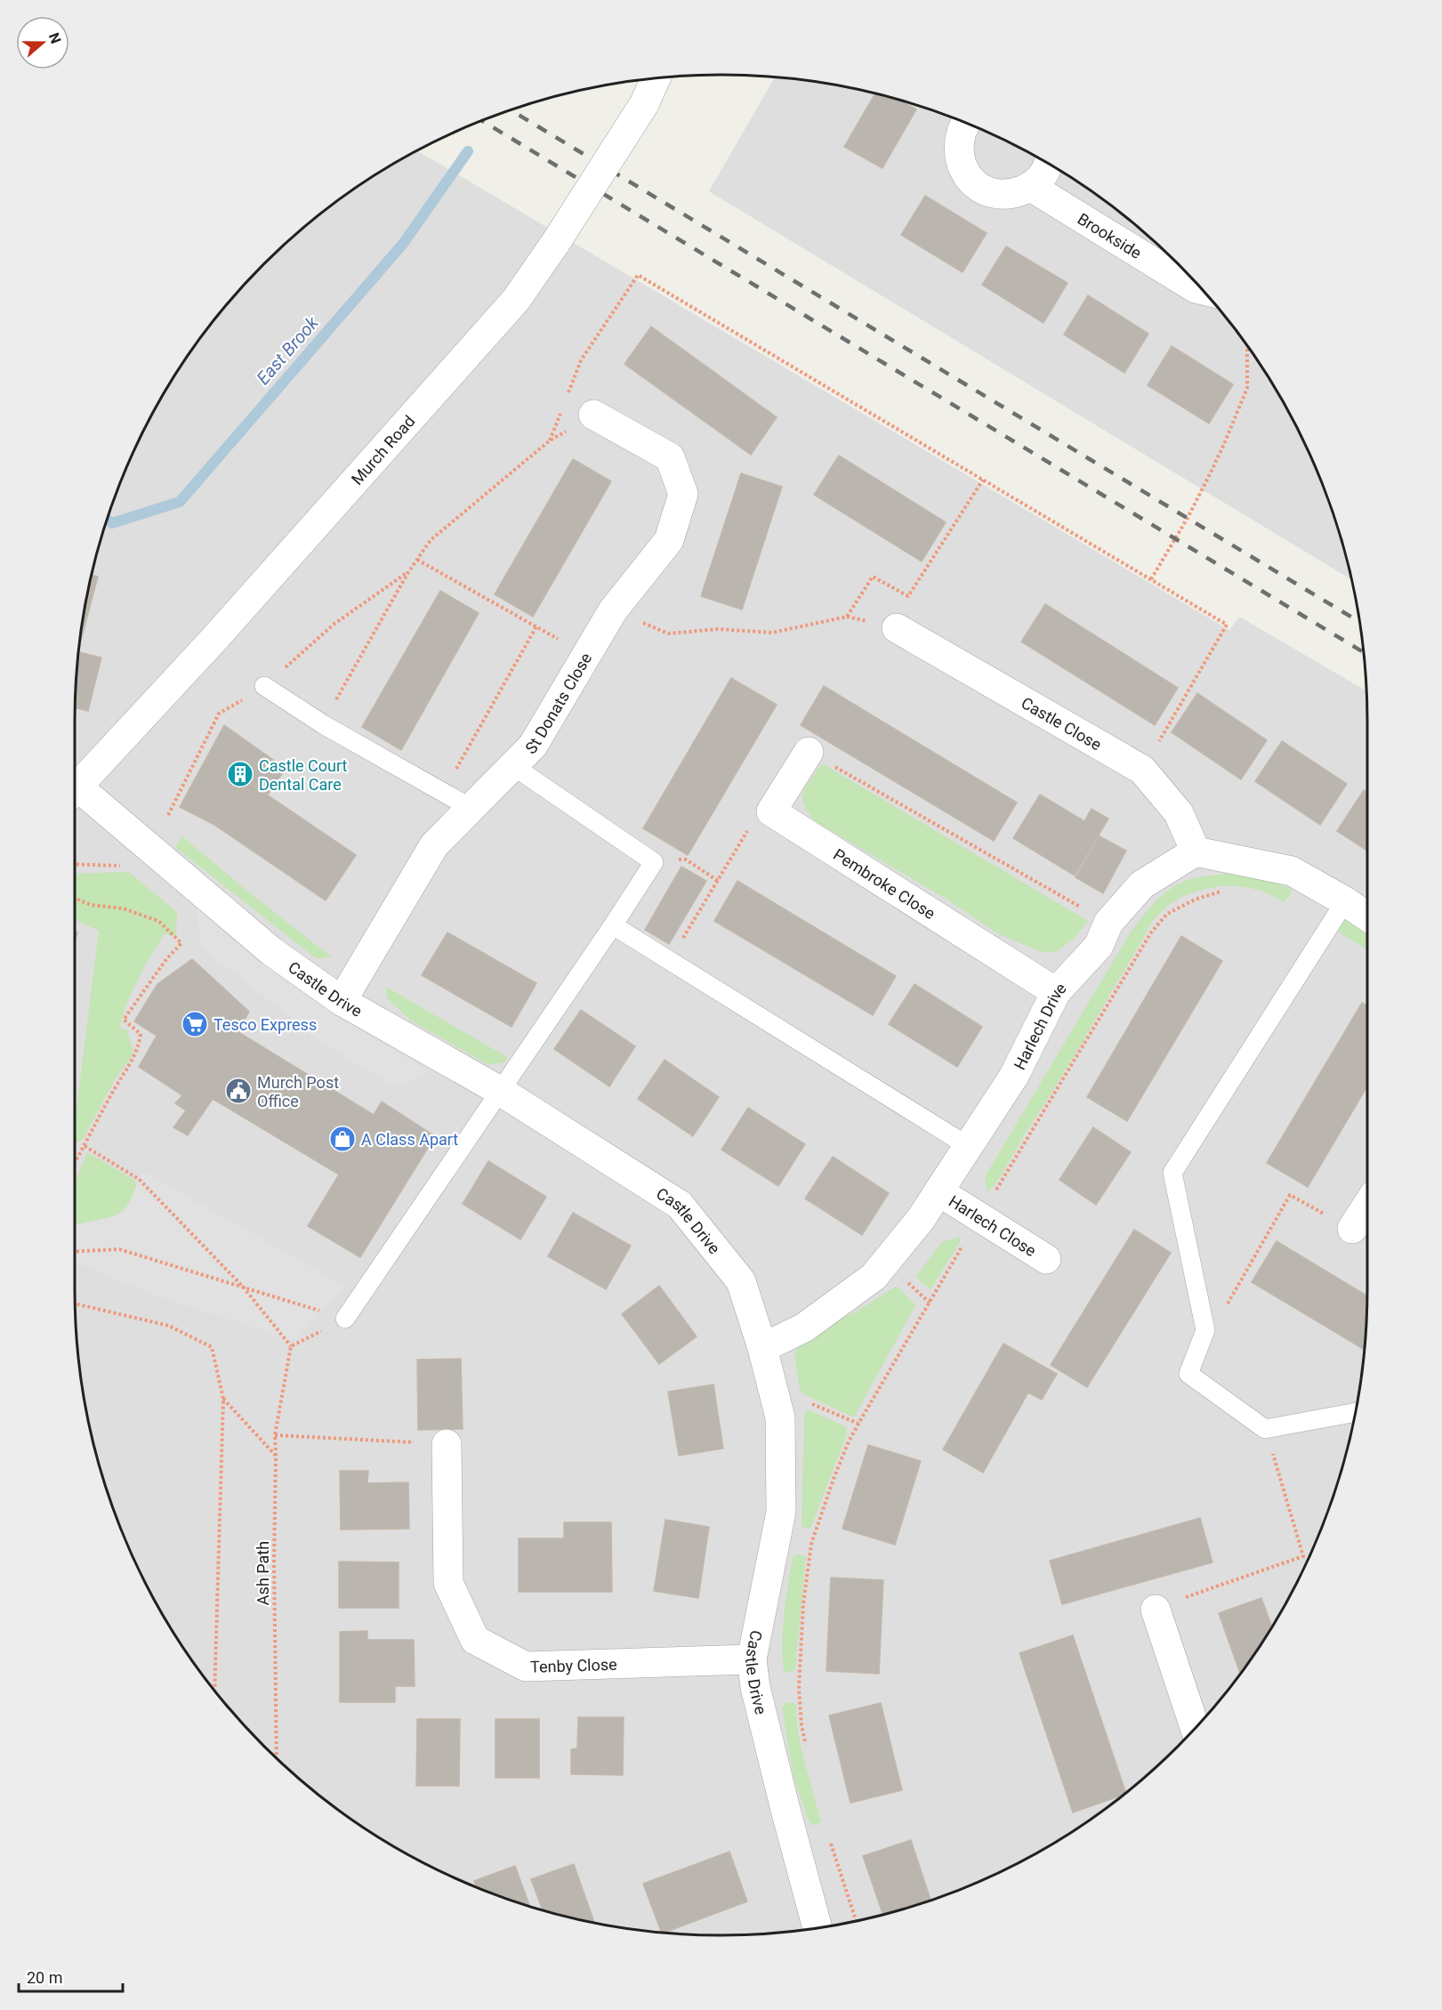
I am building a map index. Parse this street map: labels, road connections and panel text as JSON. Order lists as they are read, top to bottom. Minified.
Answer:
{"streets":{"street":["Brookside","Murch Road","St Donats Close","Castle Close","Pembroke Close","Castle Drive","Harlech Drive","Harlech Close","Tenby Close"],"path":["Ash Path"]},"crossings":[["St Donats Close","Castle Drive"],["Castle Close","Harlech Drive"],["Pembroke Close","Harlech Drive"],["Castle Drive","Harlech Drive"],["Castle Drive","Tenby Close"],["Harlech Drive","Harlech Close"]],"water":["East Brook"],"places":{"building":["Castle Court Dental Care"],"supermarket":["Tesco Express"],"public building":["Murch Post Office"],"shop":["A Class Apart"]},"scale_bar":"20 m","north":"right"}
